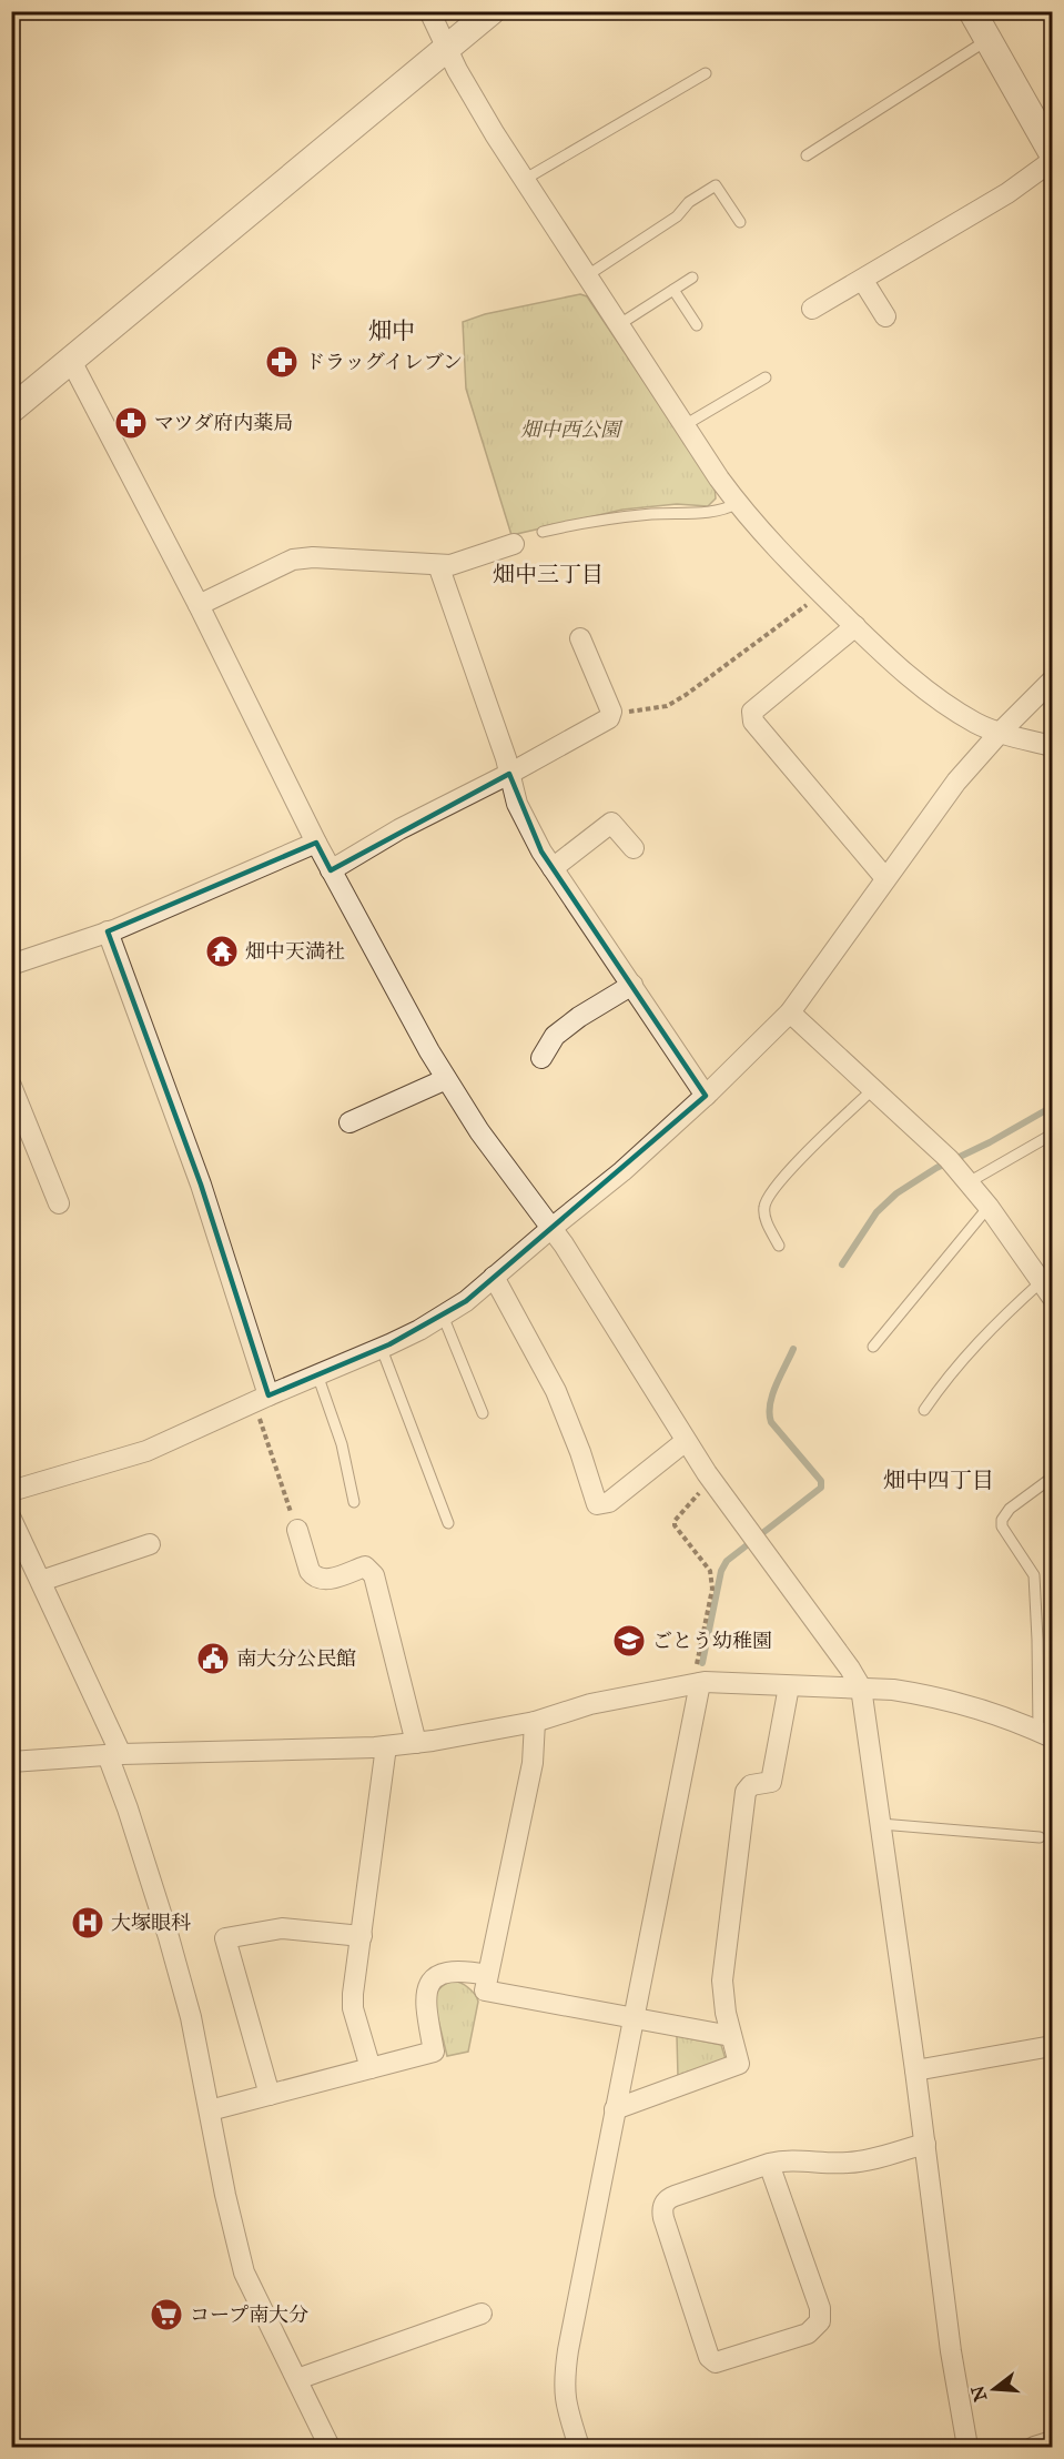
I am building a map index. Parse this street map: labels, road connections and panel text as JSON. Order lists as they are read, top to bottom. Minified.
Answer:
{"districts":["畑中","畑中三丁目","畑中四丁目"],"parks":["畑中西公園"],"places":{"pharmacy":["ドラッグイレブン","マツダ府内薬局"],"temple":["畑中天満社"],"school or university":["ごとう幼稚園"],"public building":["南大分公民館"],"hospital":["大塚眼科"],"supermarket":["コープ南大分"]},"north":"left"}
